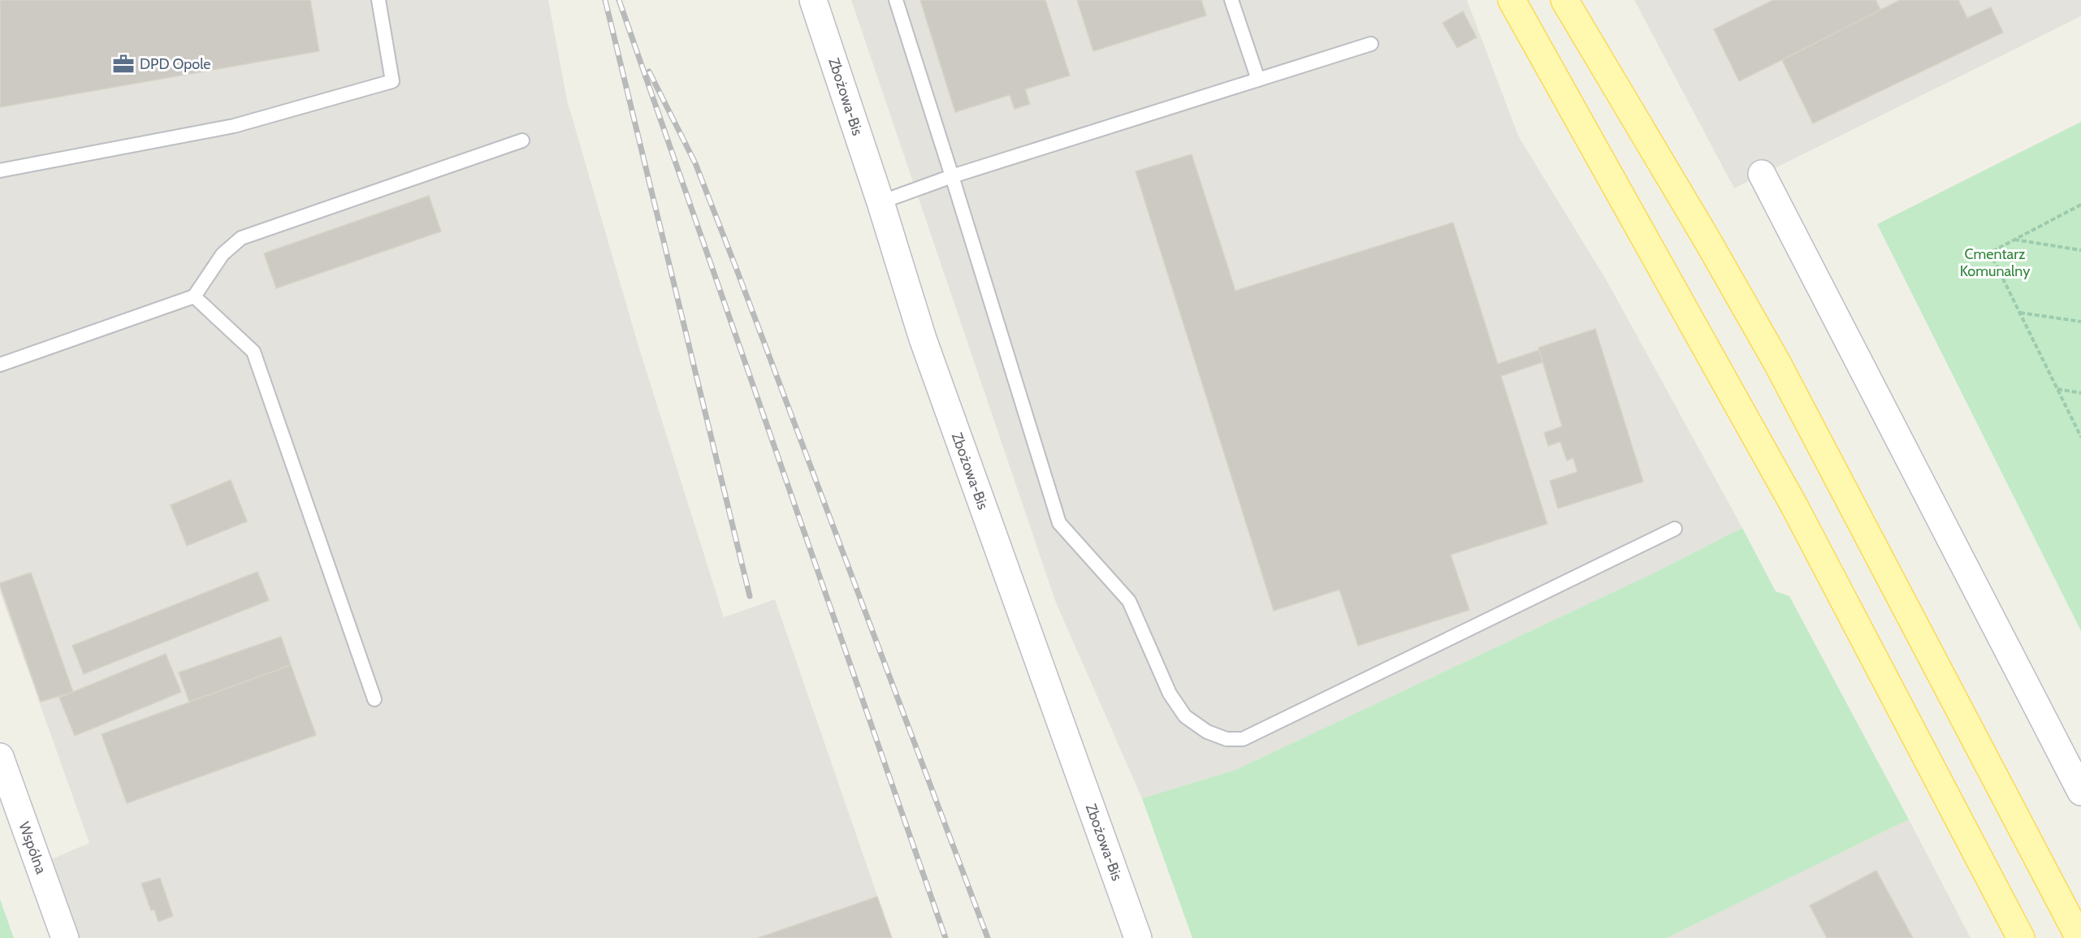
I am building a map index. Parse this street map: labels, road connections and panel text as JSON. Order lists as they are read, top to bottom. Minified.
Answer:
{"streets":{"street":["Zbożowa-Bis","Wspólna"]},"parks":["Cmentarz Komunalny"],"places":{"office":["DPD Opole"]}}
